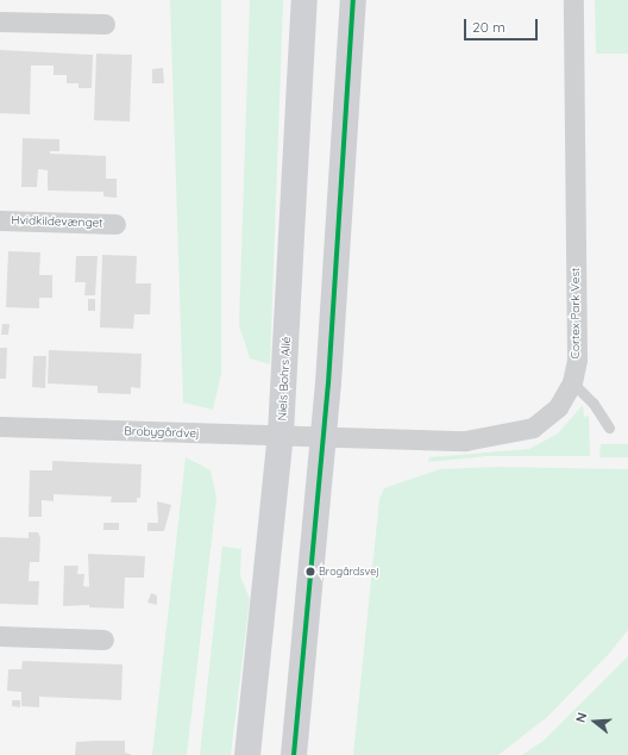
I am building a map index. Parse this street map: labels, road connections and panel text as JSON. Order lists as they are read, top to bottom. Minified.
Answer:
{"streets":{"street":["Hvidkildevænget","Cortex Park Vest","Niels Bohrs Allé","Brobygårdvej"]},"crossings":[["Cortex Park Vest","Brobygårdvej"],["Niels Bohrs Allé","Brobygårdvej"]],"places":["Brogårdsvej"],"scale_bar":"20 m","north":"left"}
